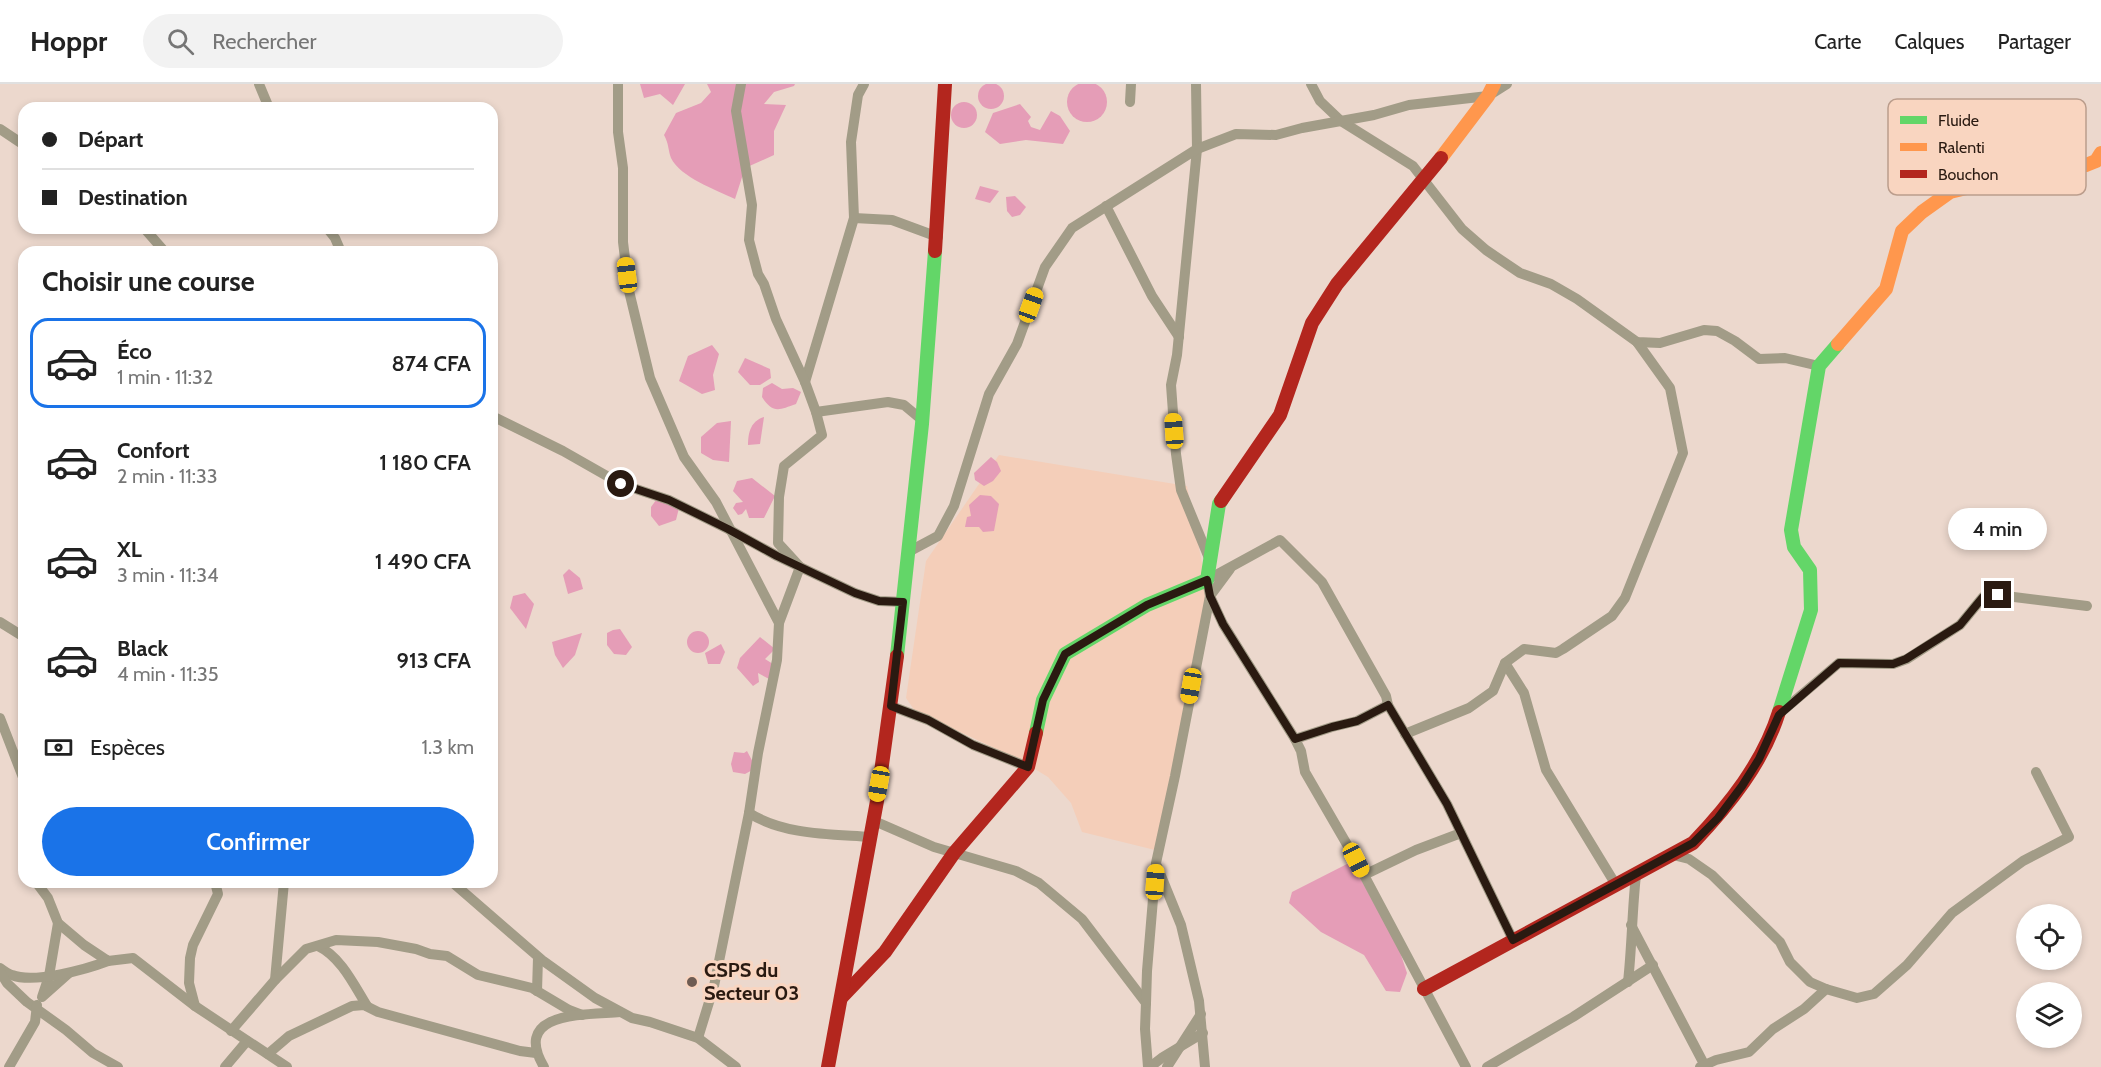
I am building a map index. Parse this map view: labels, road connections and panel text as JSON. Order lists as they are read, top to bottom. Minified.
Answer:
{"places":["CSPS du Secteur 03"],"legend":["Fluide","Ralenti","Bouchon"],"page":{"header":"Hoppr","search":"Rechercher","nav":["Carte","Calques","Partager"],"banner":["Départ","Destination"],"heading":"Choisir une course","list":[{"name":"Éco","note":"1 min · 11:32","value":"874 CFA"},{"name":"Confort","note":"2 min · 11:33","value":"1 180 CFA"},{"name":"XL","note":"3 min · 11:34","value":"1 490 CFA"},{"name":"Black","note":"4 min · 11:35","value":"913 CFA"}],"bubble":"4 min","pay":["Espèces","1.3 km"],"buttons":"Confirmer"}}
